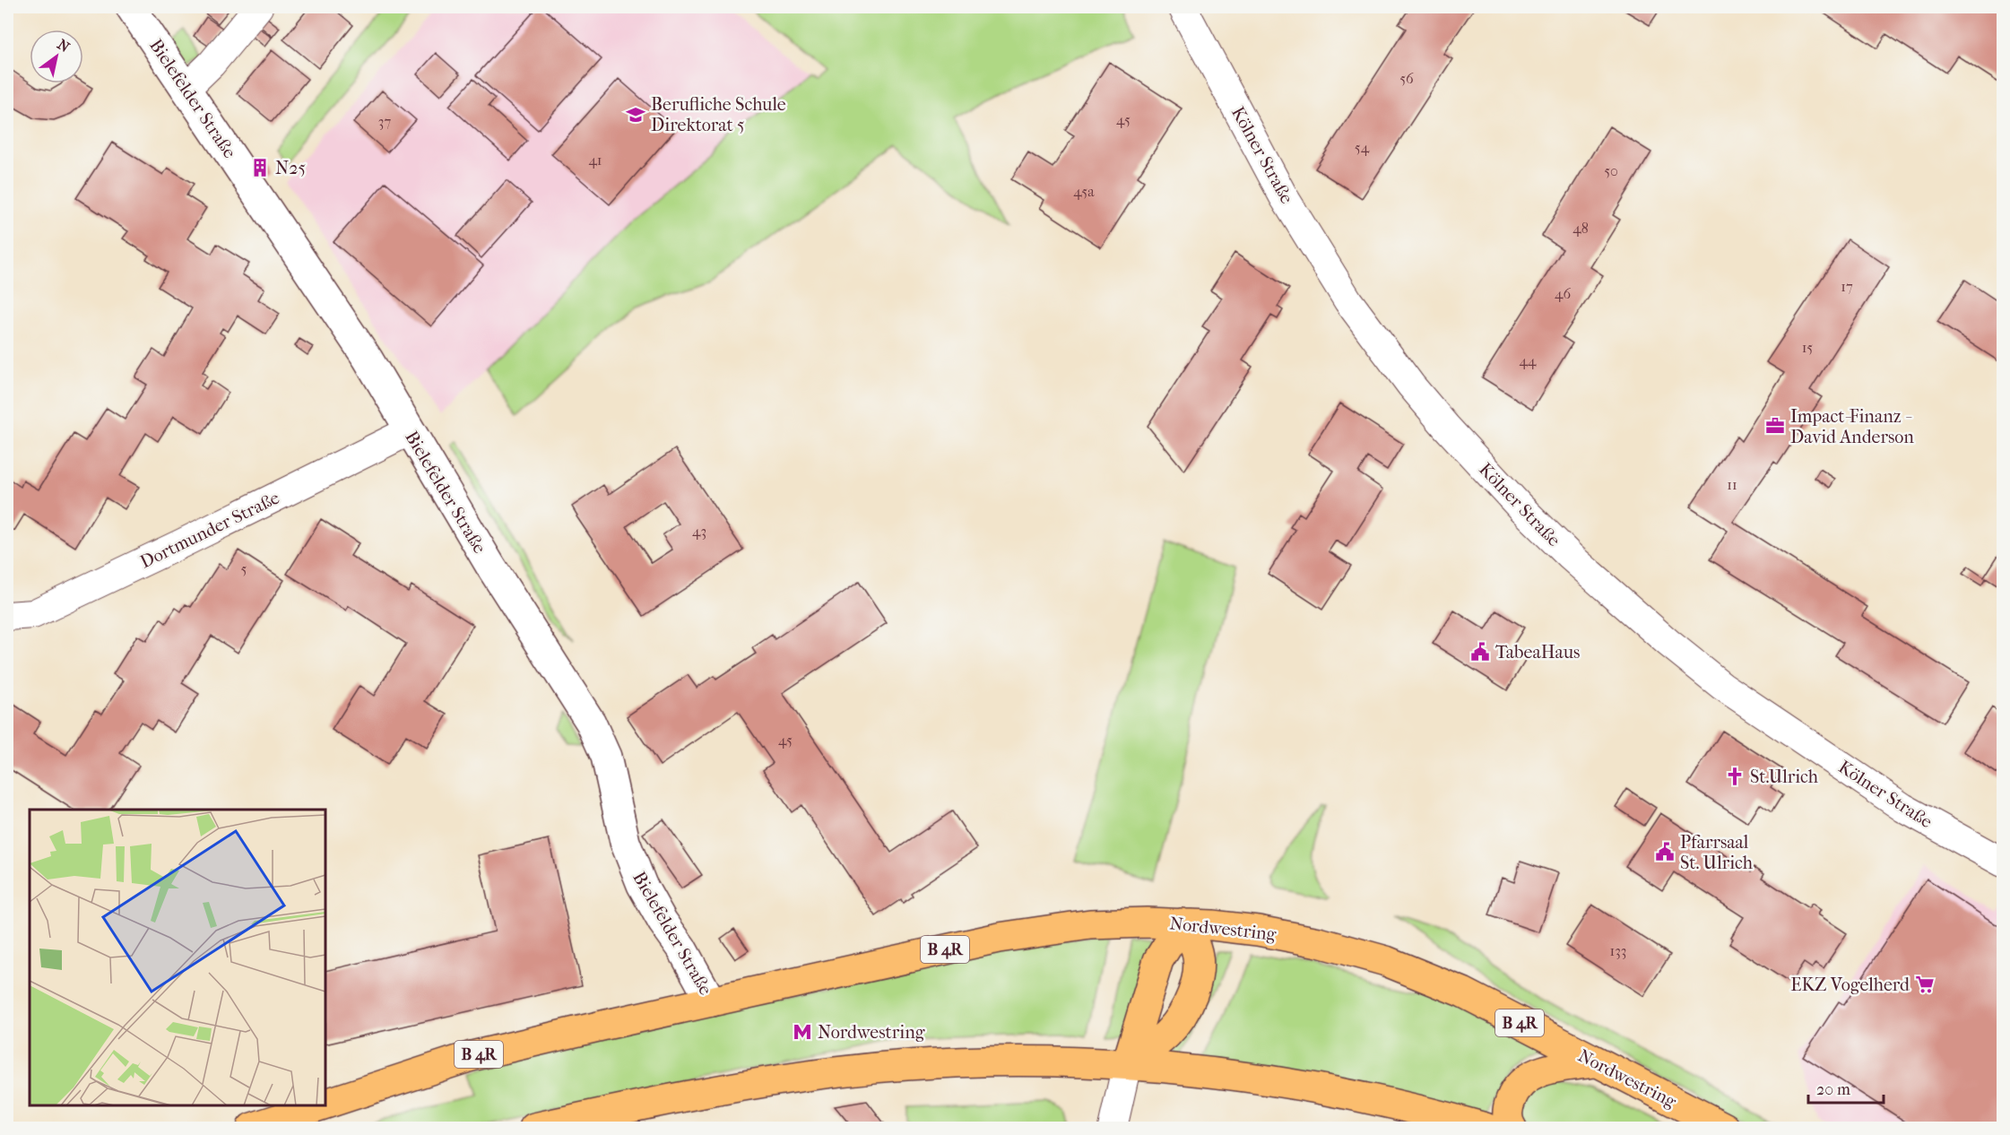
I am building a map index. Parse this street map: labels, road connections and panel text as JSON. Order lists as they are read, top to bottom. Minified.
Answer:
{"streets":{"main road":["Nordwestring","B 4R"],"street":["Bielefelder Straße","Kölner Straße","Dortmunder Straße"]},"crossings":[["Bielefelder Straße","Dortmunder Straße"],["Bielefelder Straße","Nordwestring"]],"places":{"school or university":["Berufliche Schule Direktorat 5"],"building":["N25"],"office":["Impact-Finanz - David Anderson"],"public building":["TabeaHaus","Pfarrsaal St. Ulrich"],"church":["St.Ulrich"],"supermarket":["EKZ Vogelherd"],"metro station":["Nordwestring"]},"house_numbers":["56","45","37","54","41","50","45a","48","17","46","15","44","11","43","5","45","133"],"scale_bar":"20 m","north":"top right"}
